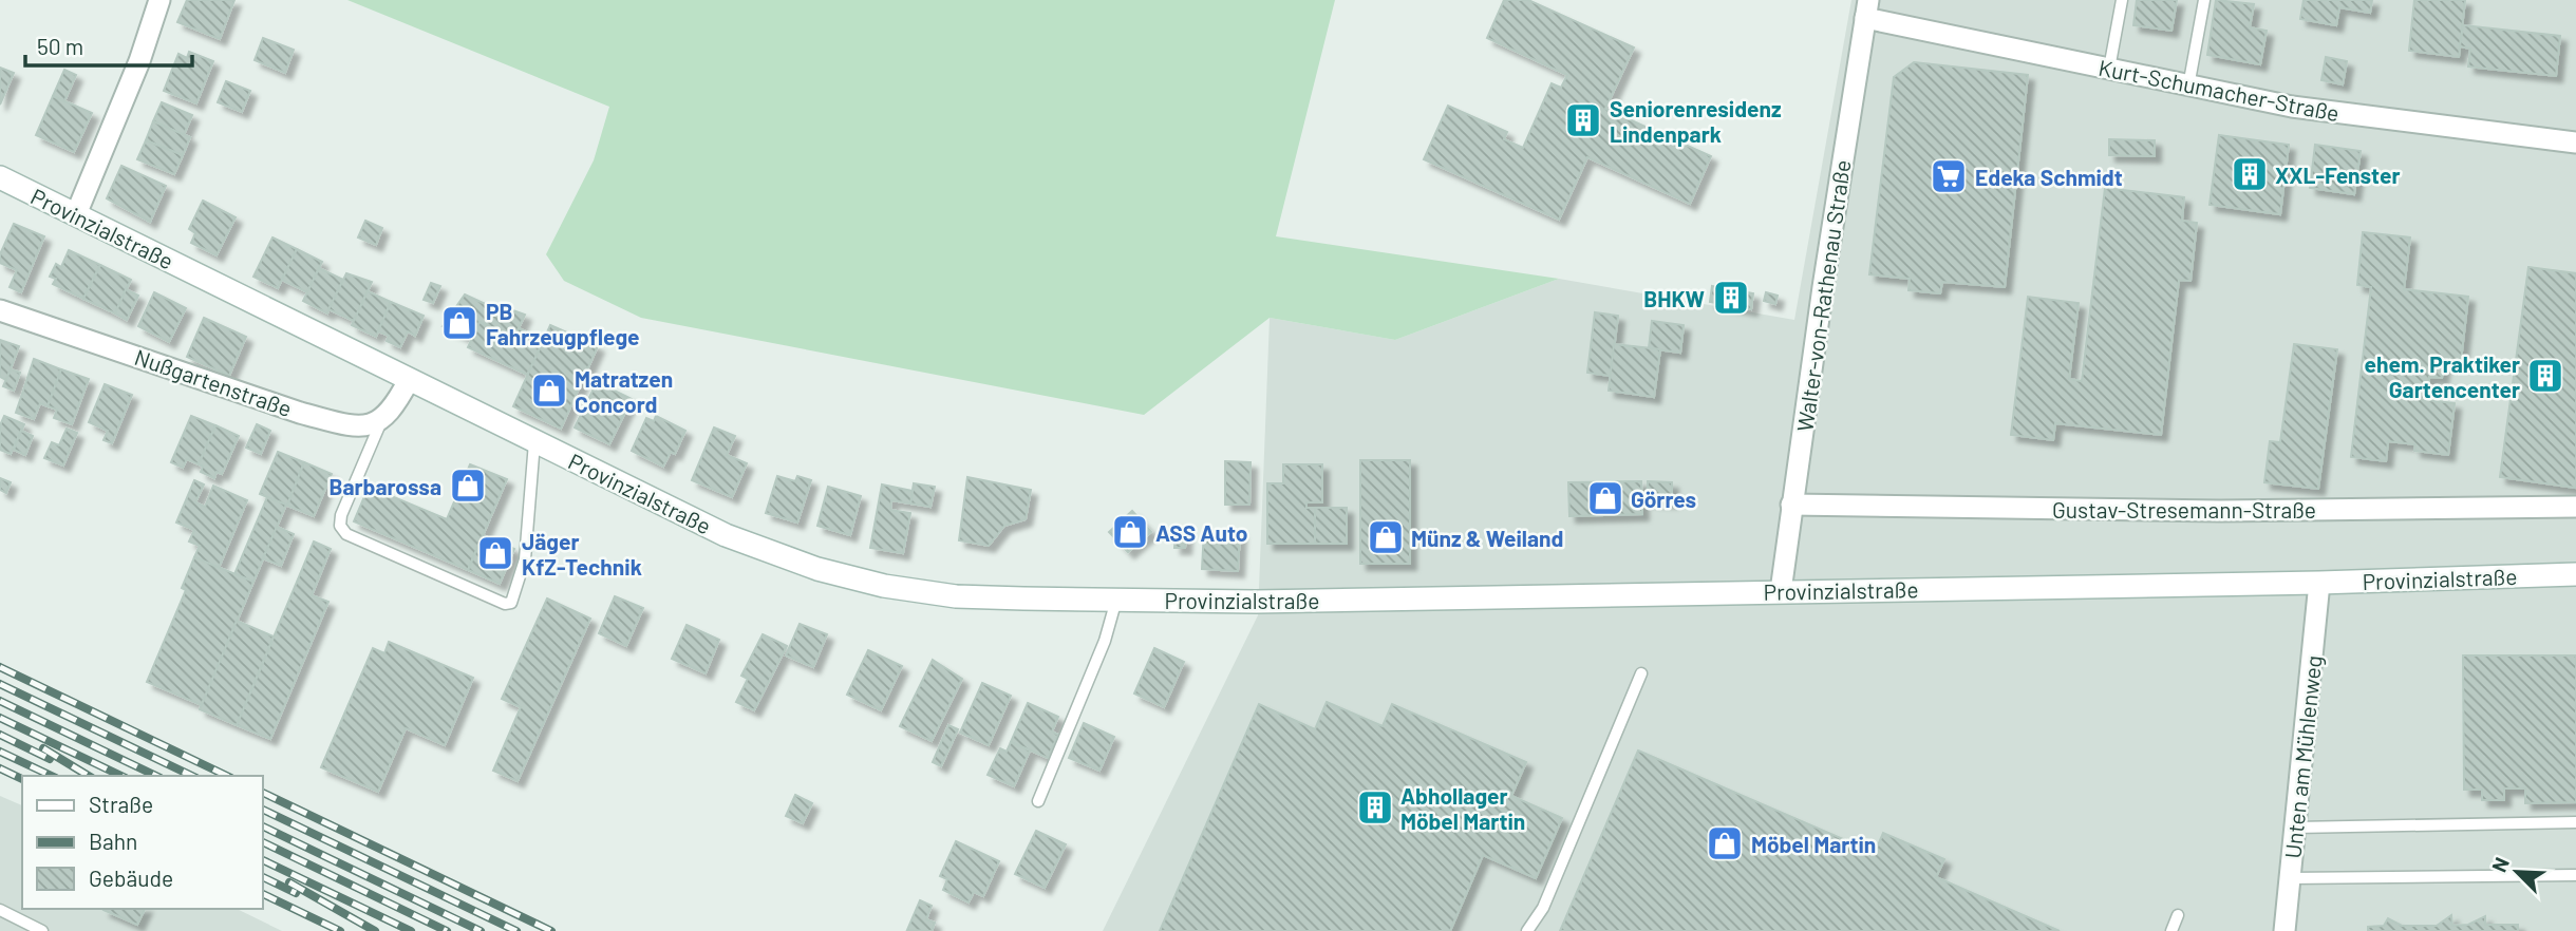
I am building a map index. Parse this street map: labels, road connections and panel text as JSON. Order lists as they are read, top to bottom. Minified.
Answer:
{"streets":{"main road":["Provinzialstraße"],"street":["Kurt-Schumacher-Straße","Walter-von-Rathenau Straße","Nußgartenstraße","Gustav-Stresemann-Straße","Unten am Mühlenweg"]},"crossings":[["Kurt-Schumacher-Straße","Walter-von-Rathenau Straße"],["Provinzialstraße","Walter-von-Rathenau Straße"],["Provinzialstraße","Unten am Mühlenweg"],["Walter-von-Rathenau Straße","Gustav-Stresemann-Straße"]],"places":{"building":["Seniorenresidenz Lindenpark","XXL-Fenster","BHKW","ehem. Praktiker Gartencenter","Abhollager Möbel Martin"],"supermarket":["Edeka Schmidt"],"shop":["PB Fahrzeugpflege","Matratzen Concord","Barbarossa","Görres","ASS Auto","Münz & Weiland","Jäger KfZ-Technik","Möbel Martin"]},"legend":["Straße","Bahn","Gebäude"],"scale_bar":"50 m","north":"top left"}
